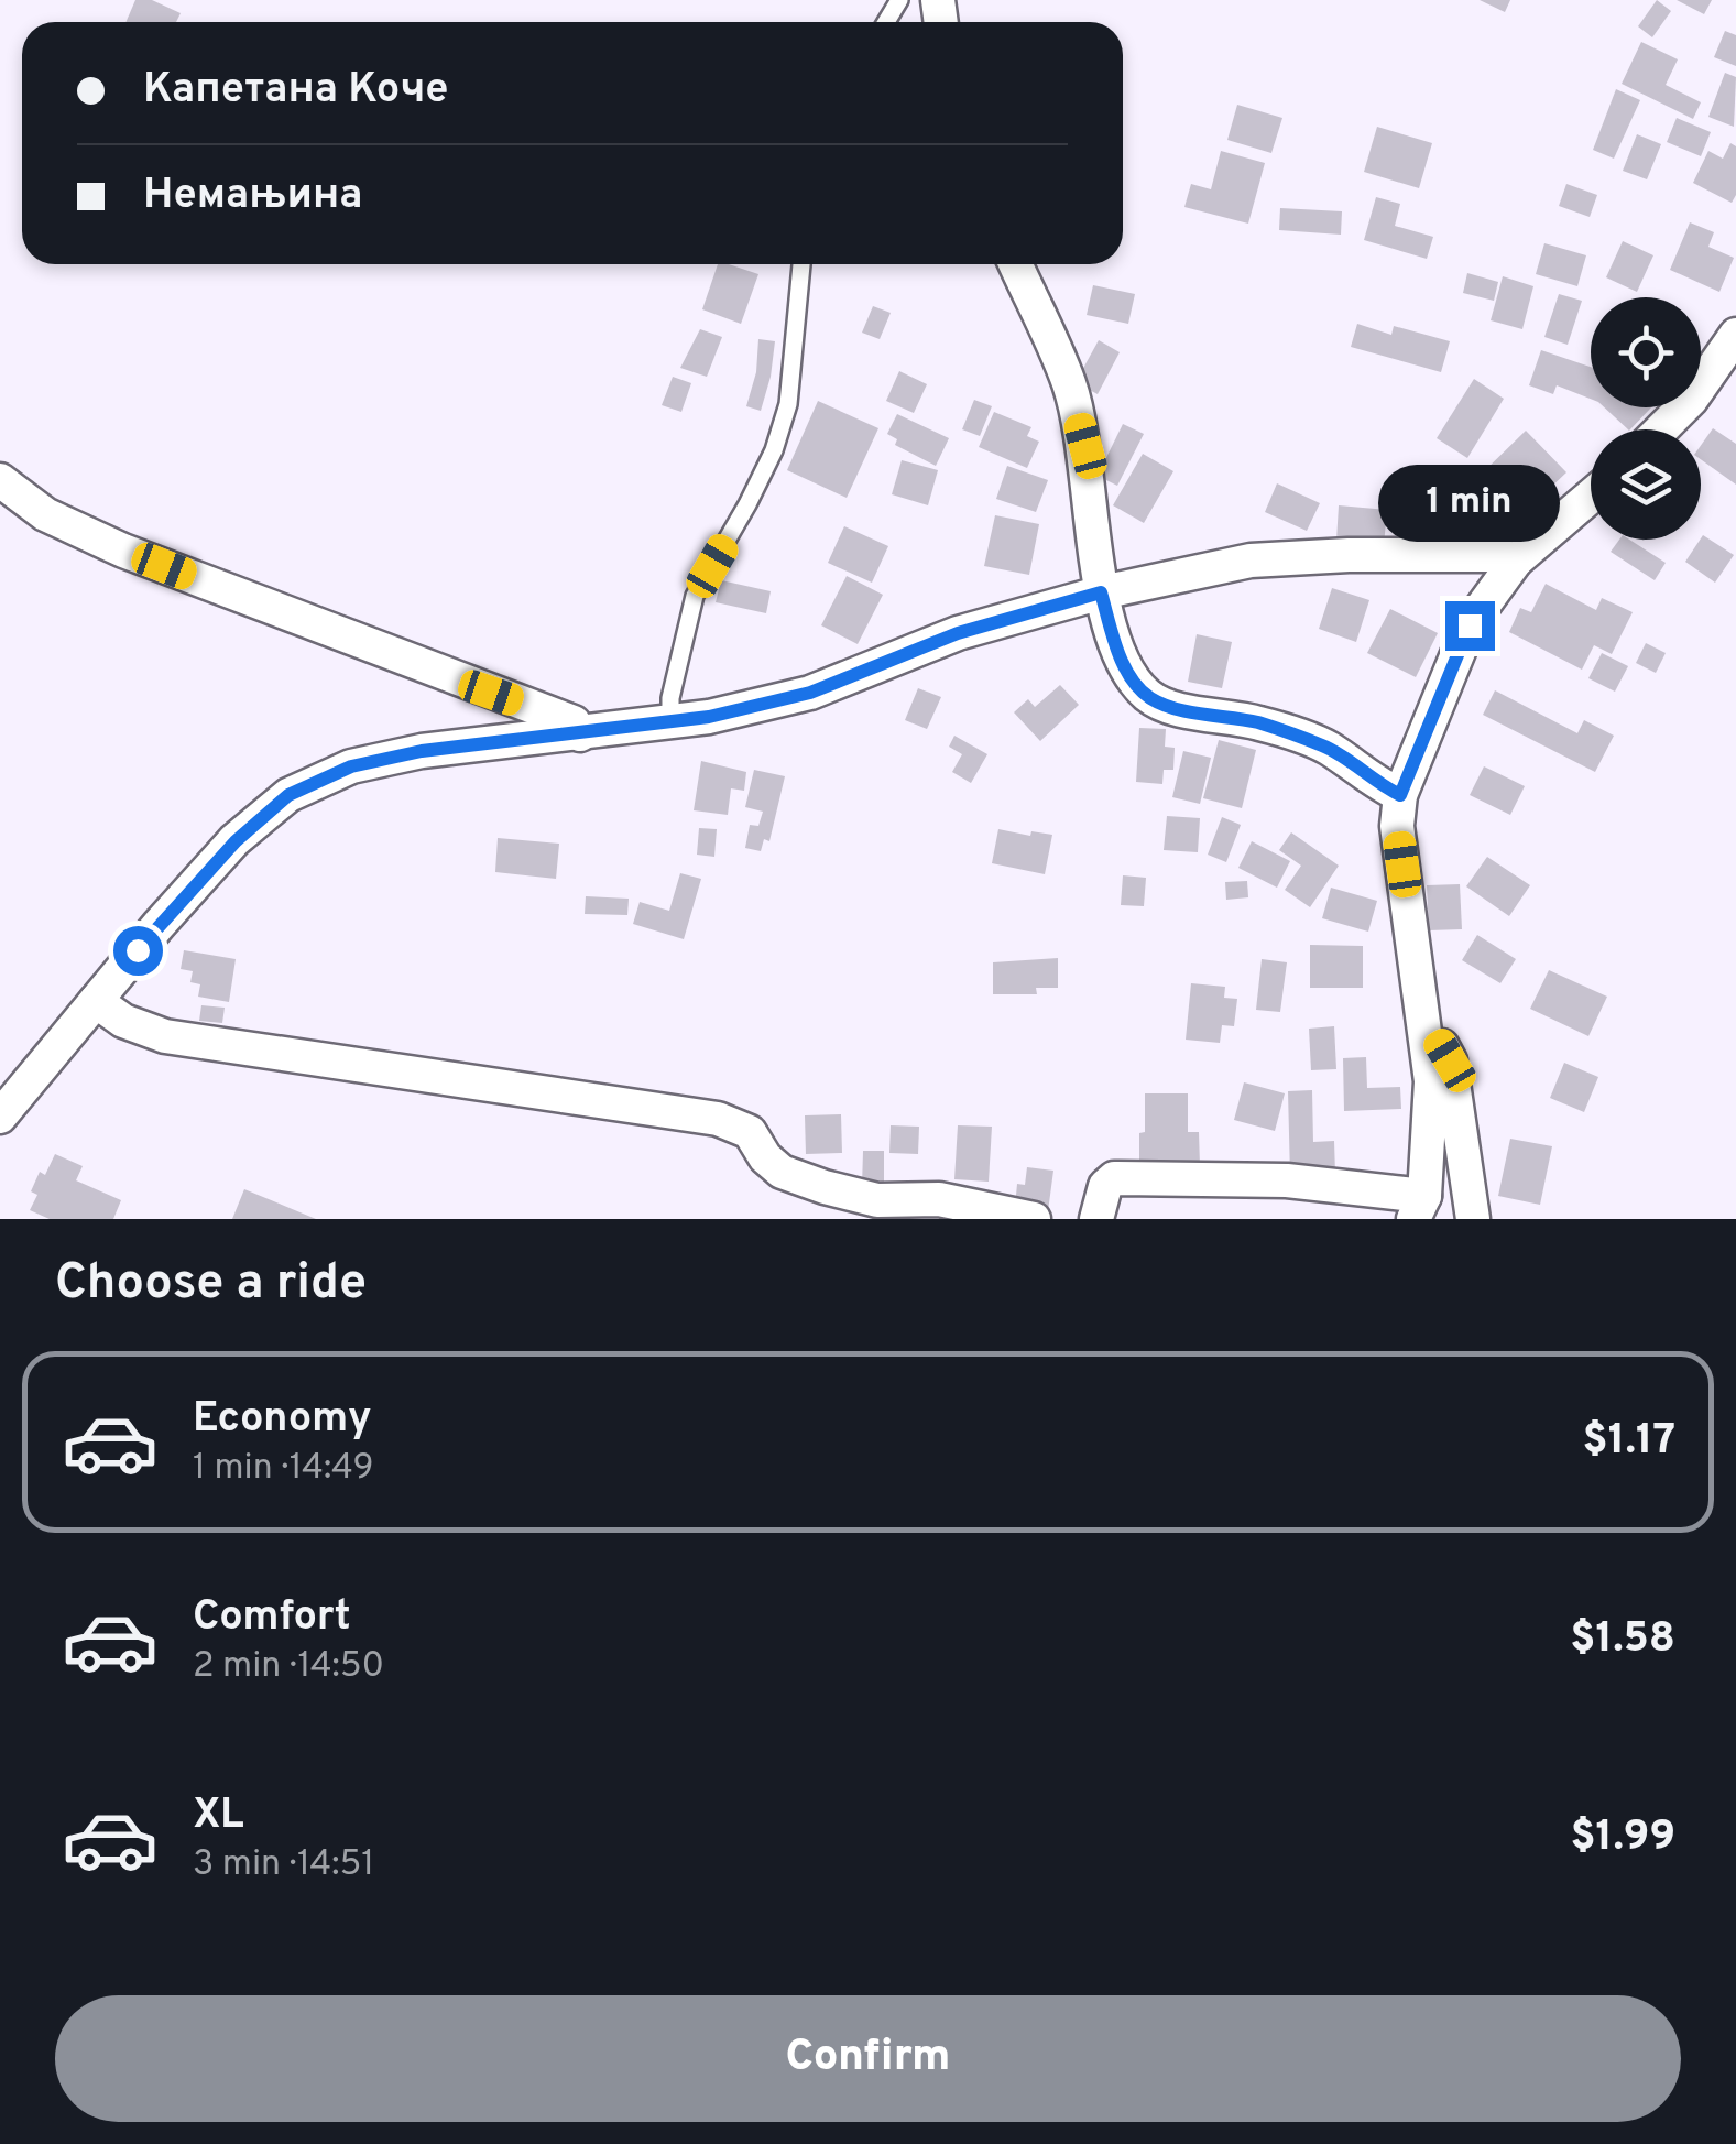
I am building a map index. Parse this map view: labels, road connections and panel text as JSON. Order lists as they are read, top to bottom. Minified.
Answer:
{"page":{"banner":["Капетана Коче","Немањина"],"bubble":"1 min","heading":"Choose a ride","list":[{"name":"Economy","note":"1 min · 14:49","value":"$1.17"},{"name":"Comfort","note":"2 min · 14:50","value":"$1.58"},{"name":"XL","note":"3 min · 14:51","value":"$1.99"}],"buttons":"Confirm"}}
